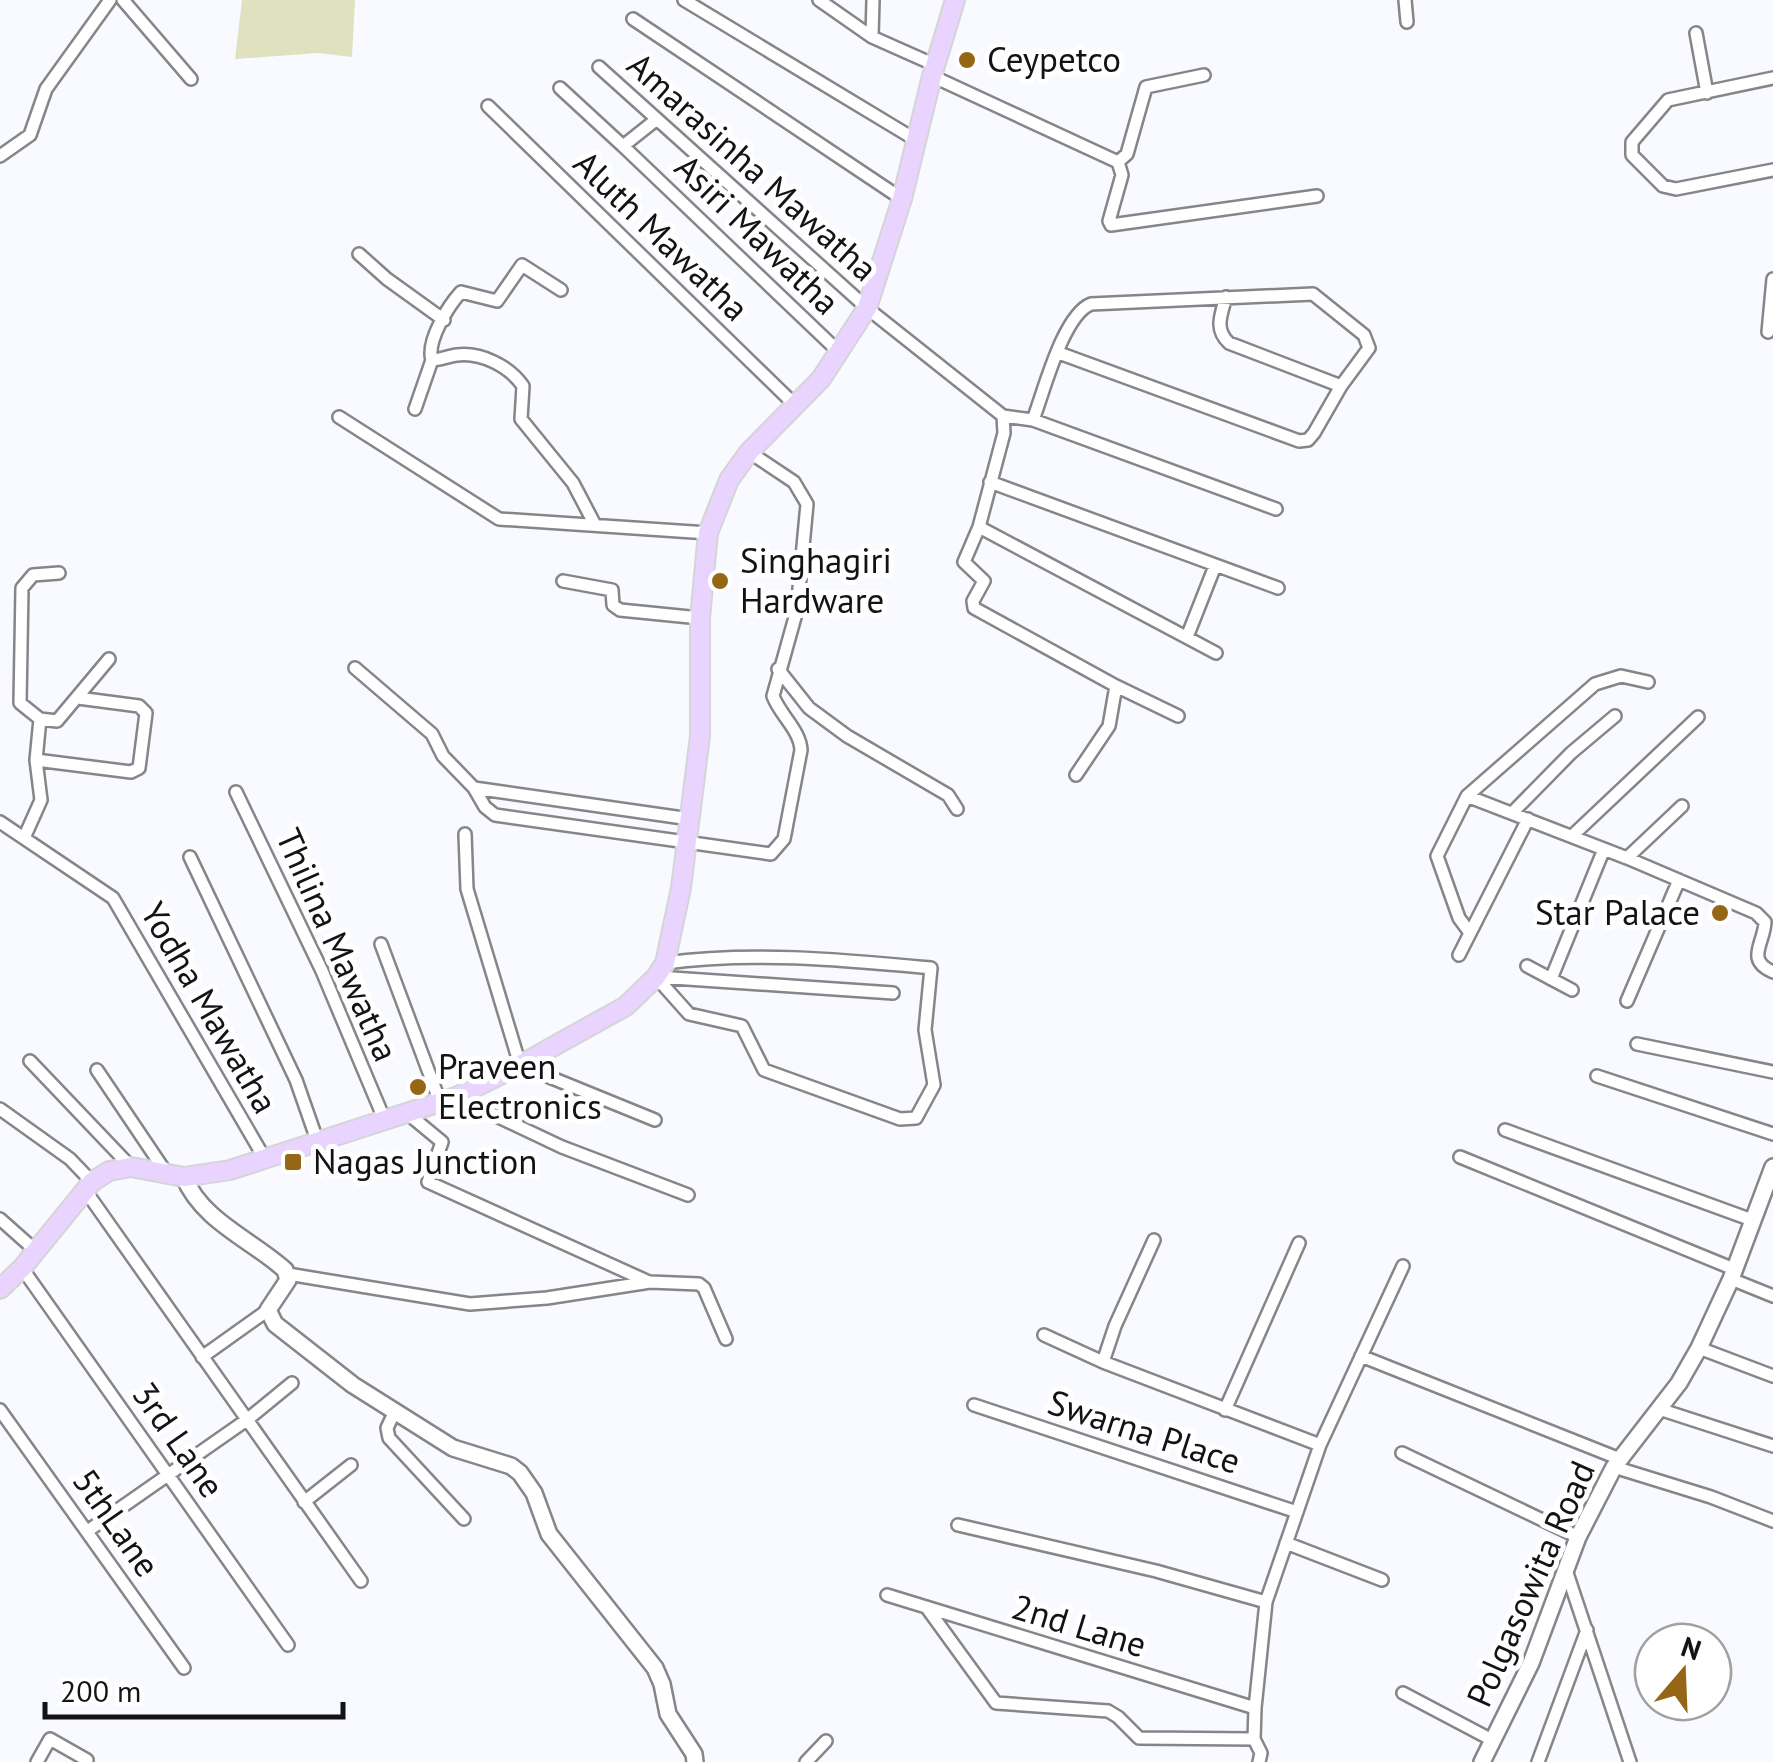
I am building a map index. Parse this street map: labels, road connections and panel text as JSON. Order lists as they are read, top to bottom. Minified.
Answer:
{"streets":{"street":["Amarasinha Mawatha","Asiri Mawatha","Aluth Mawatha","Thilina Mawatha","Yodha Mawatha","Swarna Place","3rd Lane","5thLane","Polgasowita Road","2nd Lane"]},"crossings":[["Amarasinha Mawatha","Asiri Mawatha"]],"places":{"other":["Ceypetco","Singhagiri Hardware","Star Palace","Praveen Electronics"],"transit":["Nagas Junction"]},"scale_bar":"200 m","north":"top"}
